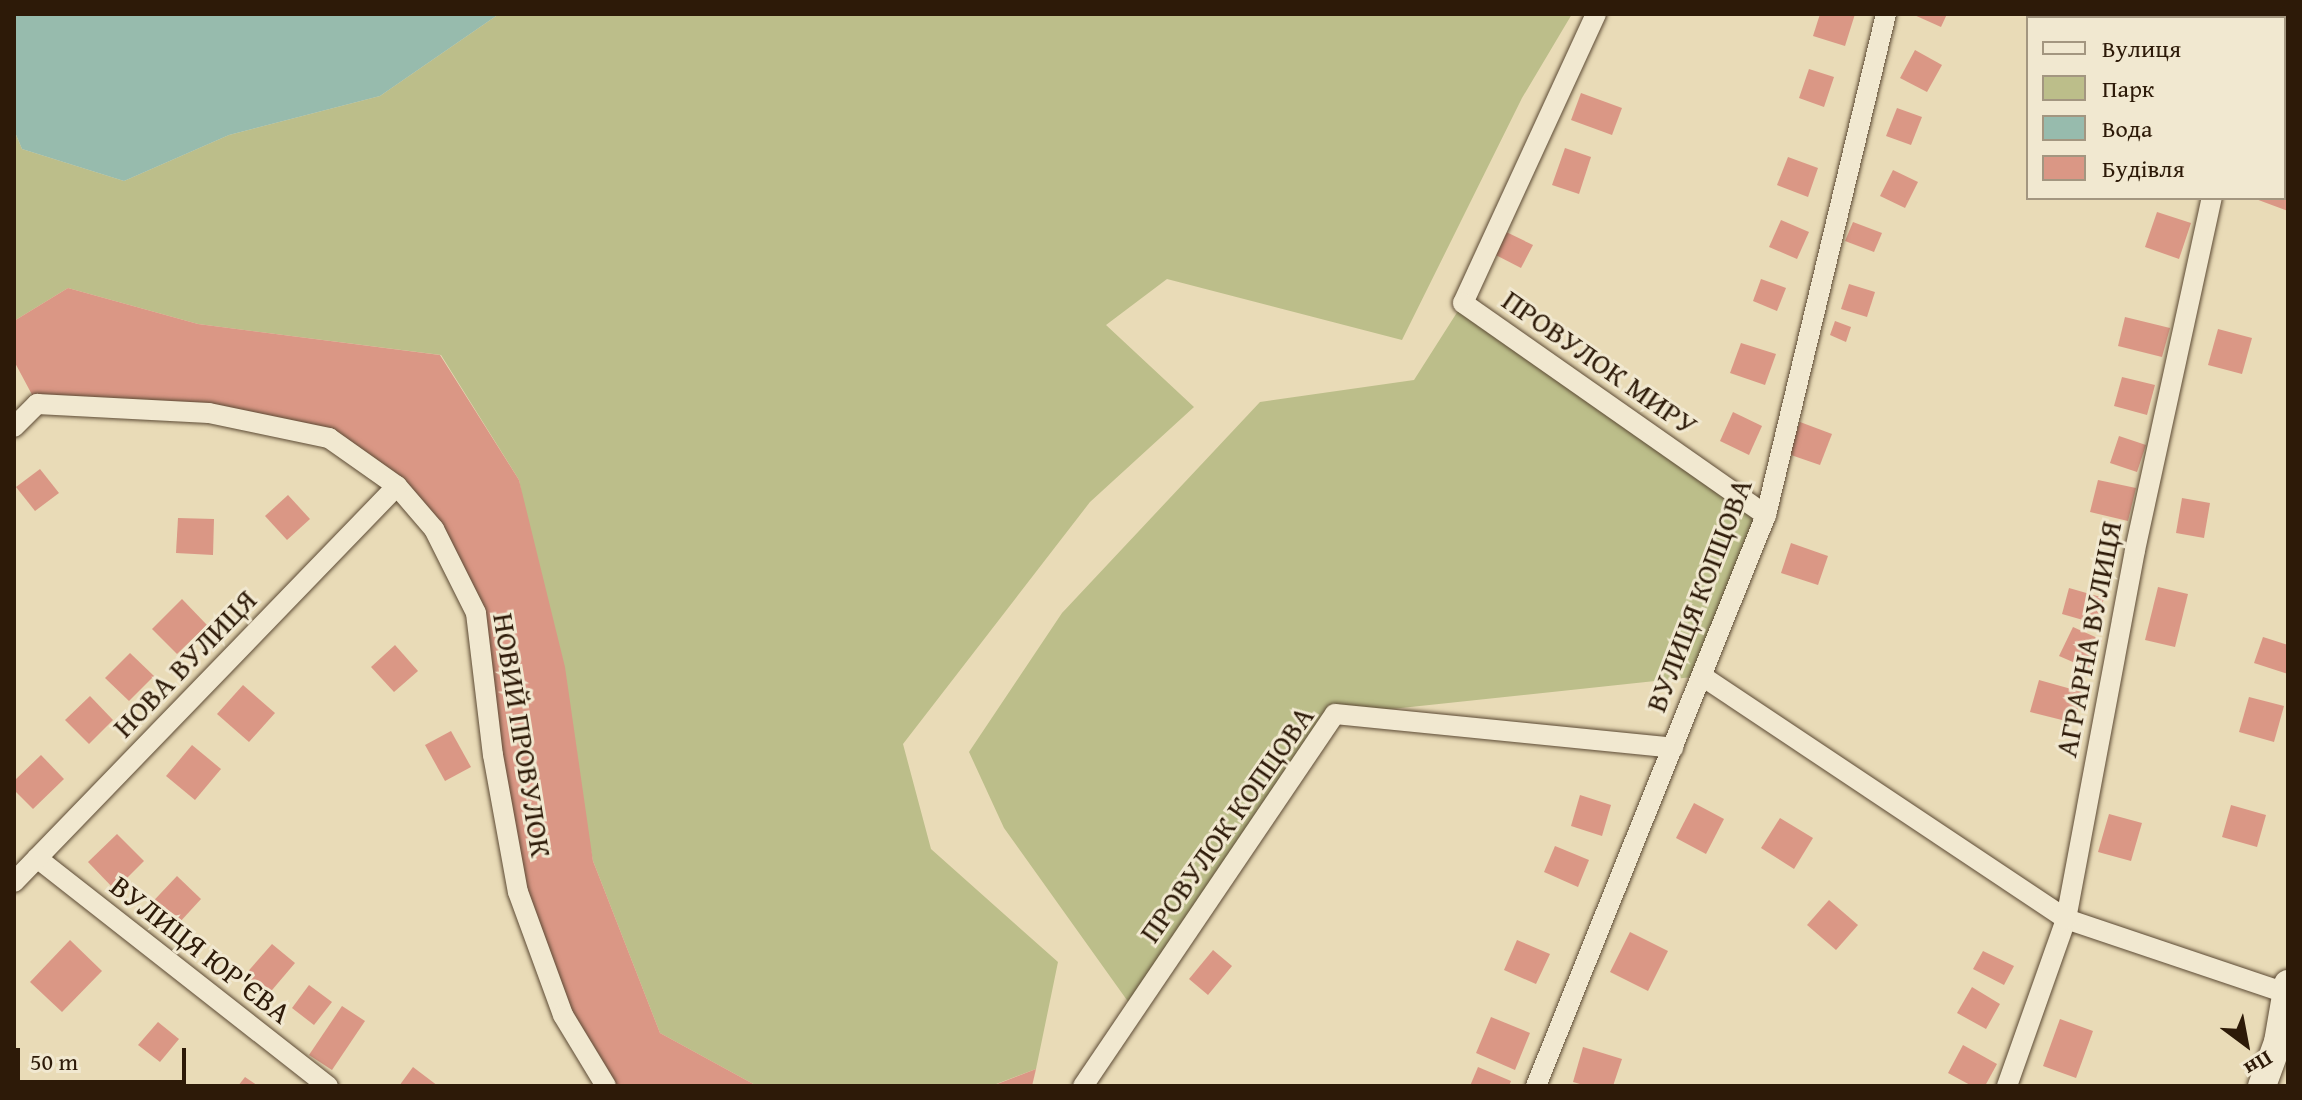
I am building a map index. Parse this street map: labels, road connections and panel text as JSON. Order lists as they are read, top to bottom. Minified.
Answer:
{"streets":{"street":["ПРОВУЛОК МИРУ","ВУЛИЦЯ КОПЦОВА","АГРАРНА ВУЛИЦЯ","НОВА ВУЛИЦЯ","НОВИЙ ПРОВУЛОК","ПРОВУЛОК КОПЦОВА","ВУЛИЦЯ ЮР'ЄВА"]},"crossings":[["ПРОВУЛОК МИРУ","ВУЛИЦЯ КОПЦОВА"],["ВУЛИЦЯ КОПЦОВА","ПРОВУЛОК КОПЦОВА"],["НОВА ВУЛИЦЯ","НОВИЙ ПРОВУЛОК"],["НОВА ВУЛИЦЯ","ВУЛИЦЯ ЮР'ЄВА"]],"legend":["Вулиця","Парк","Вода","Будівля"],"scale_bar":"50 m","north":"bottom right"}
